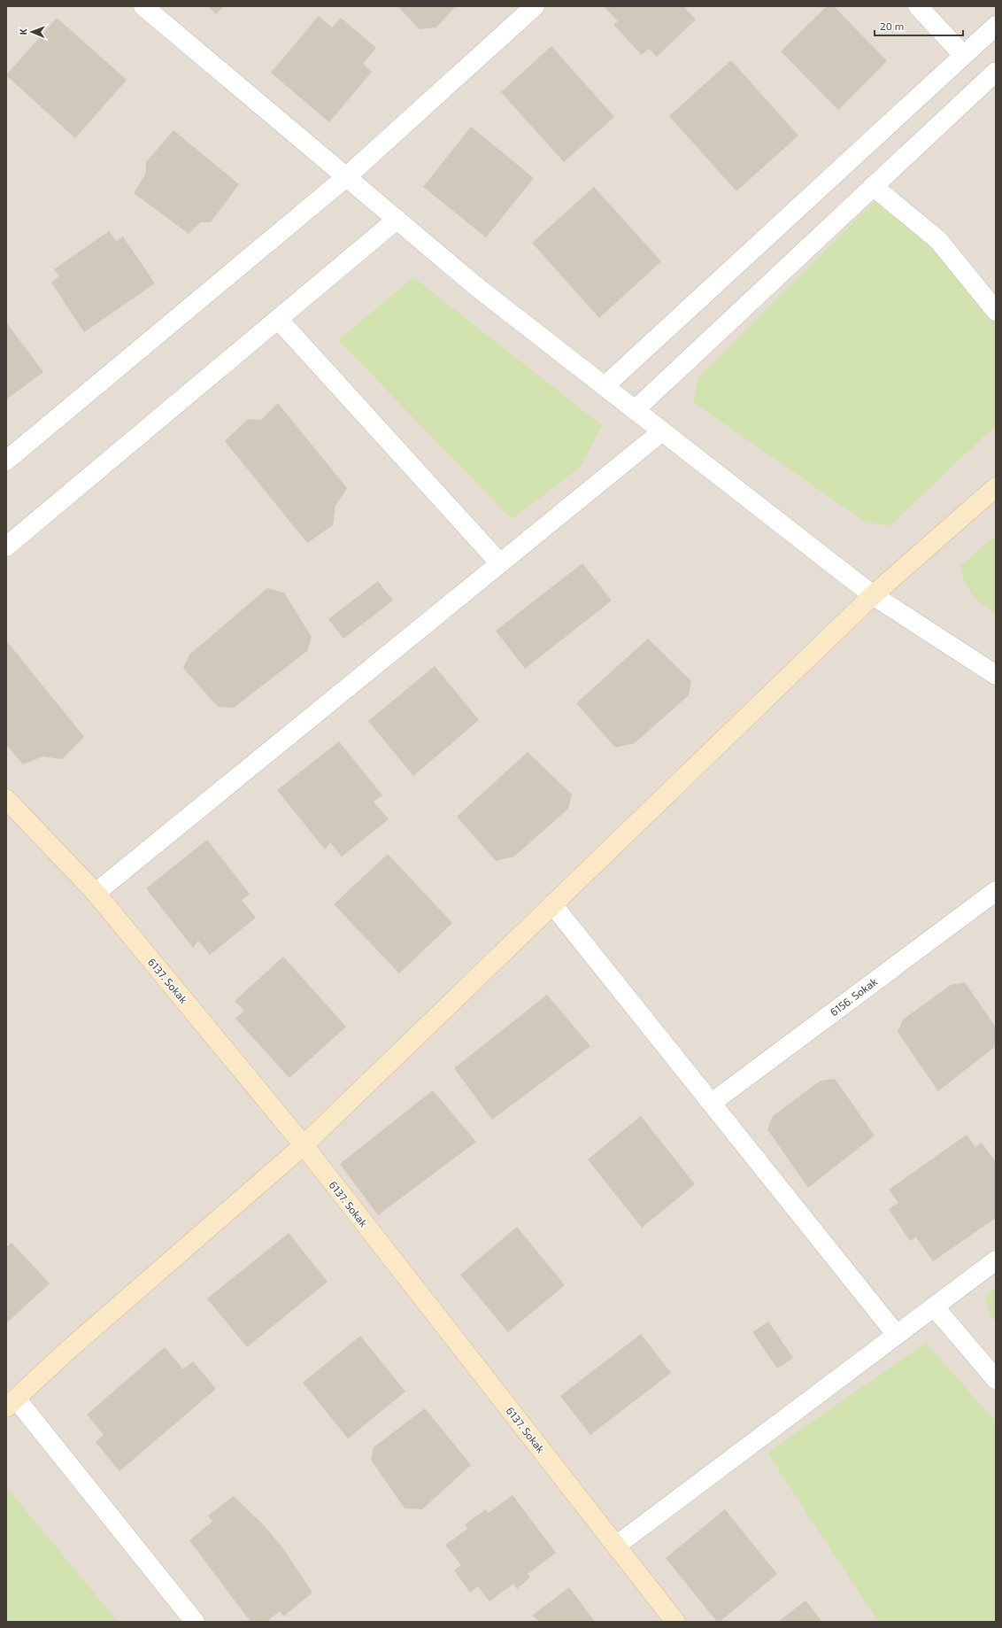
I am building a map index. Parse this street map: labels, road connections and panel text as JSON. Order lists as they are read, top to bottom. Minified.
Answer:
{"streets":{"street":["6137. Sokak","6156. Sokak"]},"scale_bar":"20 m","north":"left"}
